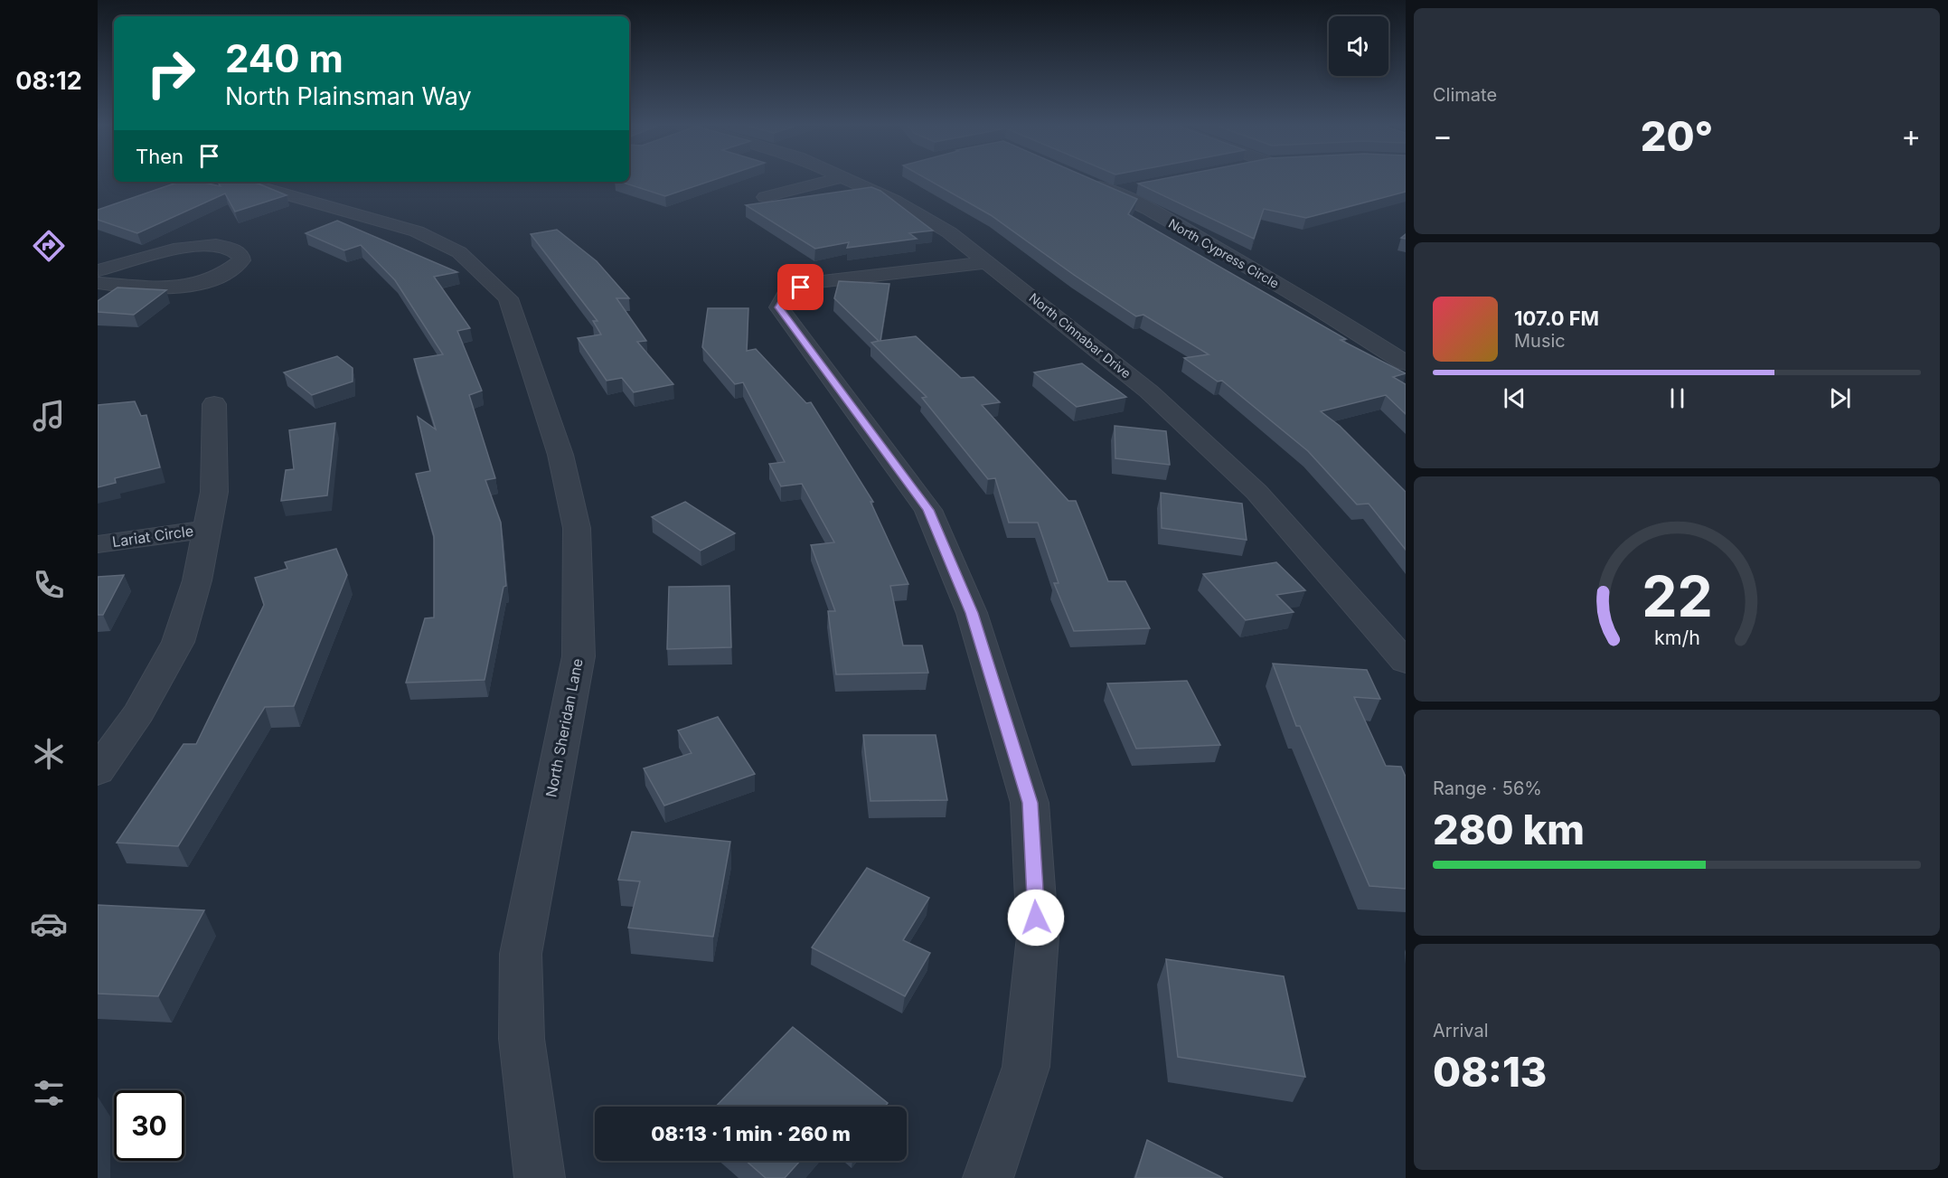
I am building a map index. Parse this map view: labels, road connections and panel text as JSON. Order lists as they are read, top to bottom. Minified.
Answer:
{"streets":{"street":["North Cypress Circle","North Cinnabar Drive","Lariat Circle","North Sheridan Lane"]},"page":{"tabs":"08:12","tile":["Climate",["Range · 56%","280 km"],["Arrival","08:13"]],"turn":["240 m","North Plainsman Way"],"heat":["−","20°","+"],"then":"Then","song":["107.0 FM","Music"],"limit":"30","trip":"08:13 · 1 min · 260 m","gauge":["22","km/h"]}}
